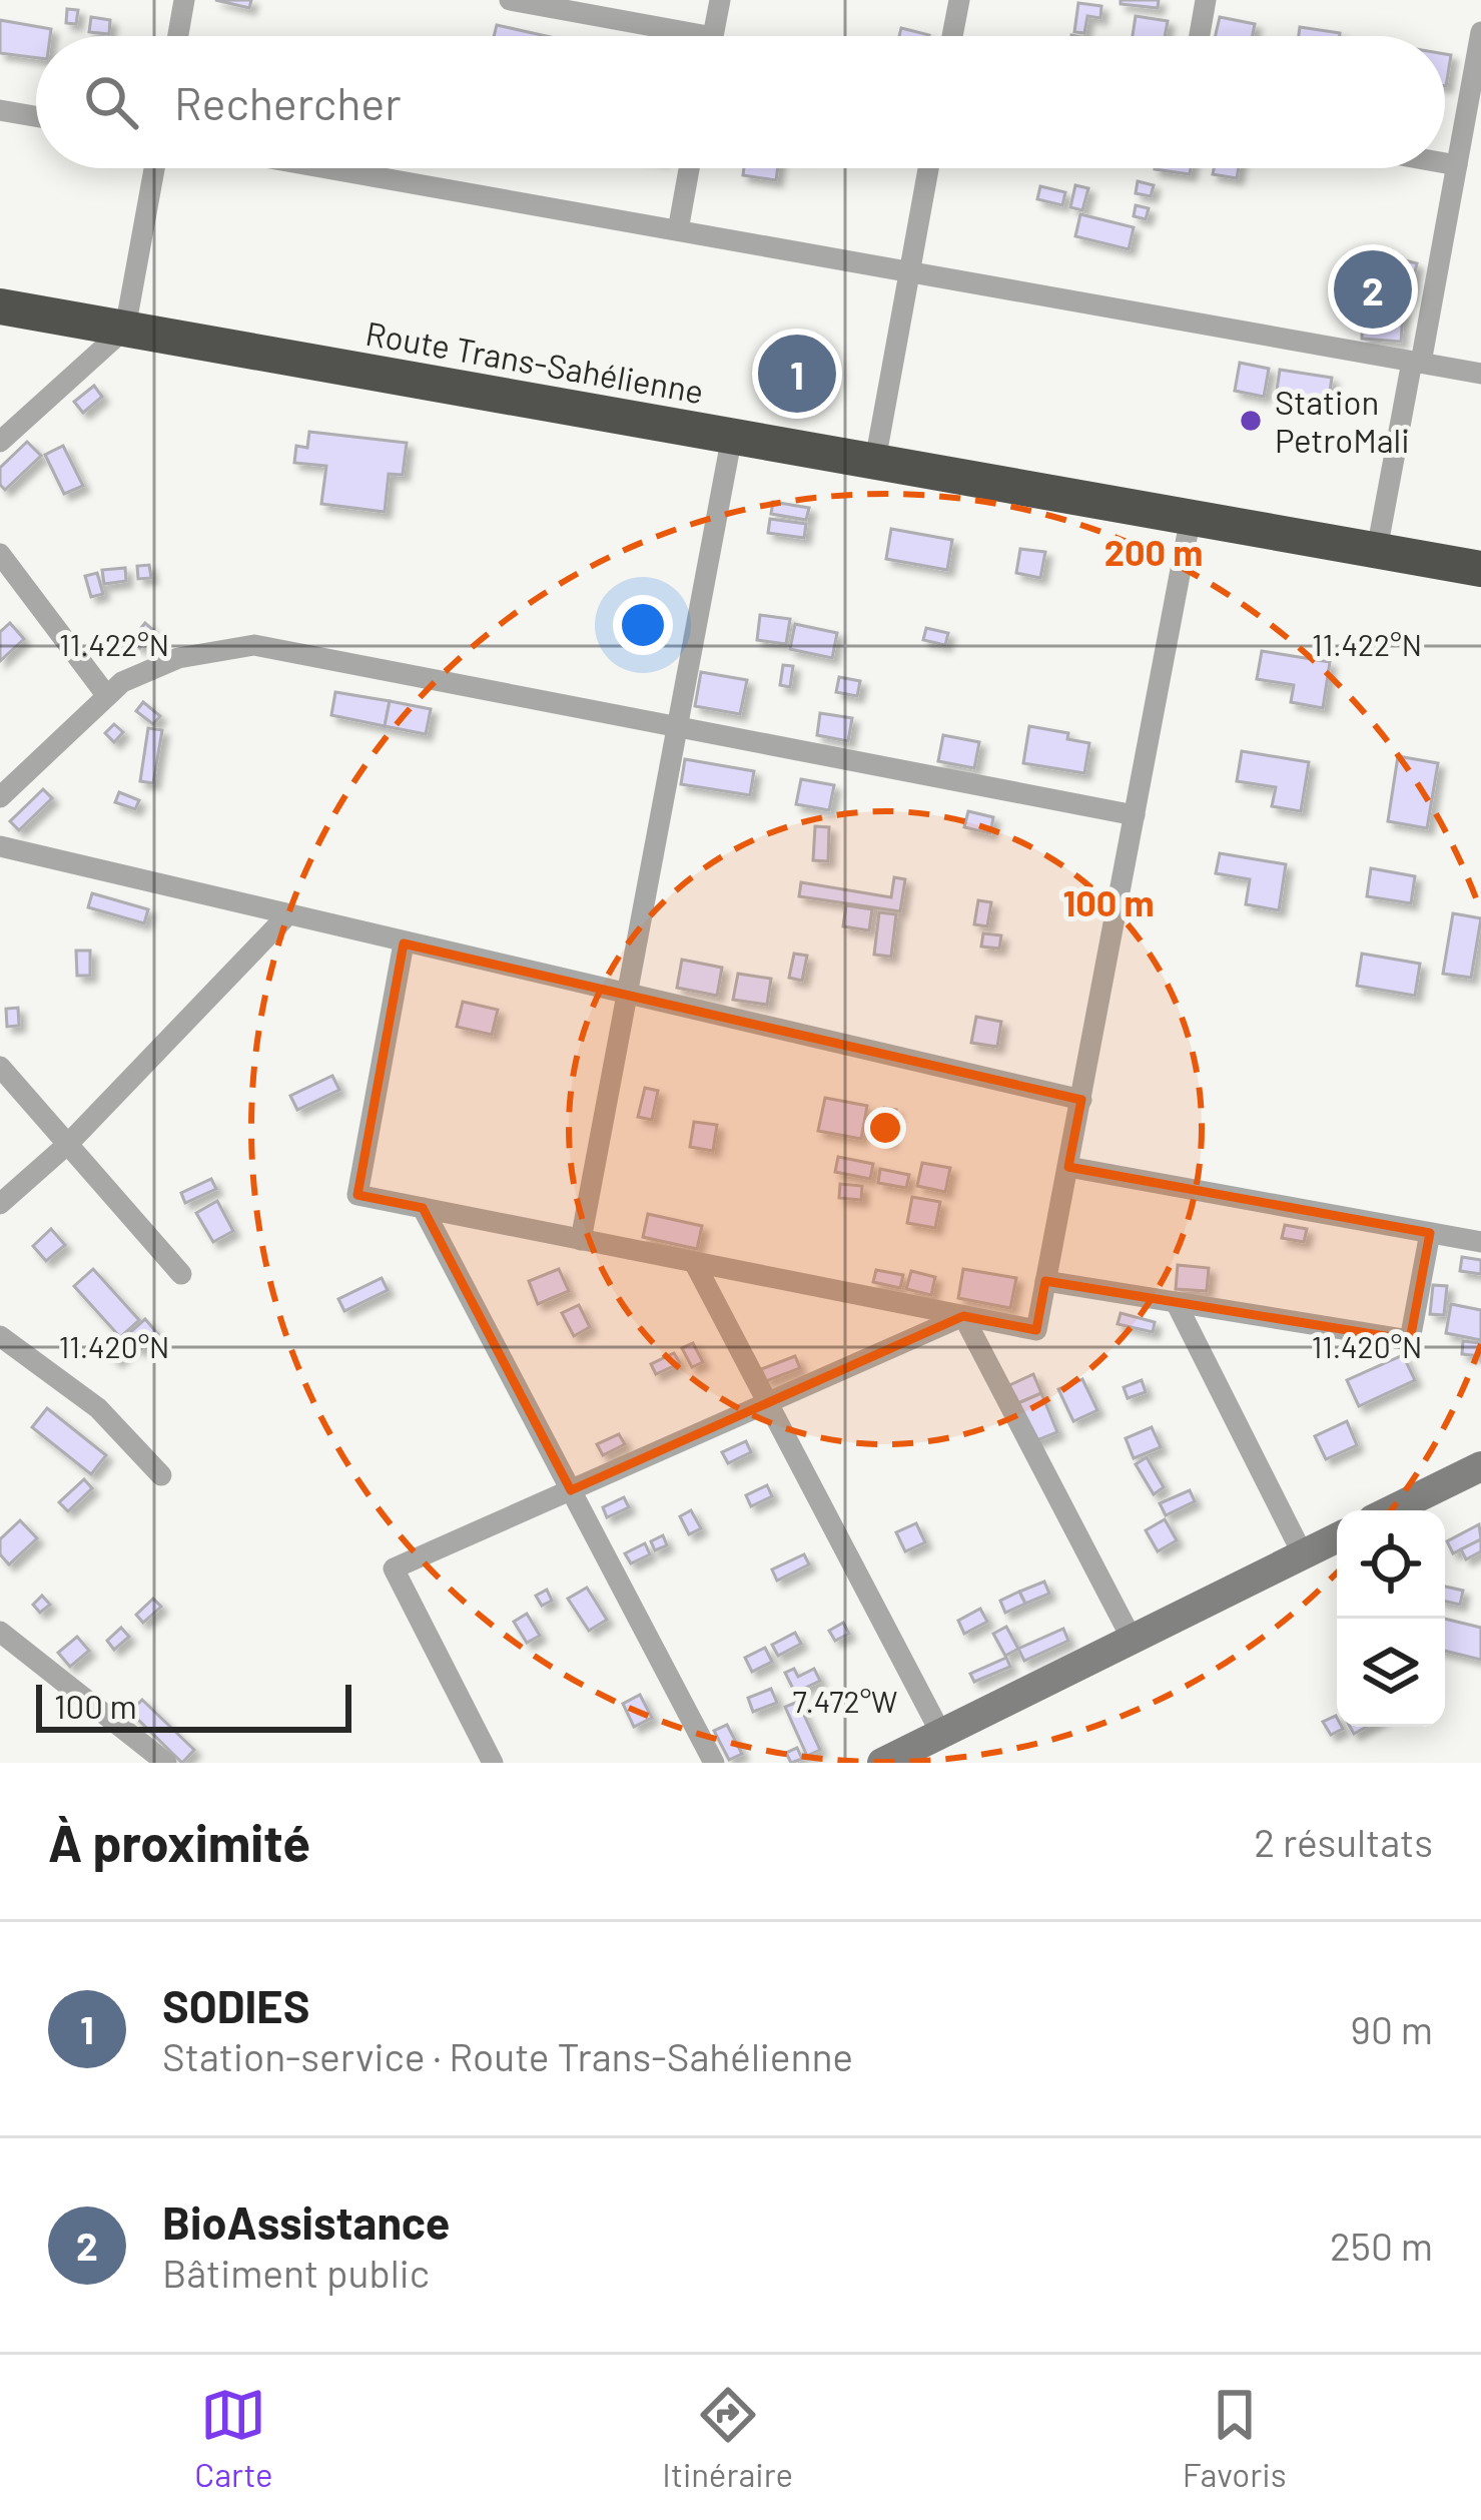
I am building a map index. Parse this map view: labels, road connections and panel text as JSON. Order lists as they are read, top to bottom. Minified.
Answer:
{"streets":{"highway":["Route Trans-Sahélienne"]},"places":["Station PetroMali"],"scale_bar":"100 m","page":{"search":"Rechercher","pins":["2","1"],"scale":"100 m","heading":["À proximité","2 résultats"],"list":[{"mark":"1","name":"SODIES","note":"Station-service · Route Trans-Sahélienne","value":"90 m"},{"mark":"2","name":"BioAssistance","note":"Bâtiment public","value":"250 m"}],"nav":["Carte","Itinéraire","Favoris"]},"coordinates":["11.422°N","11.420°N","7.472°W"],"rings":["200 m","100 m"]}
